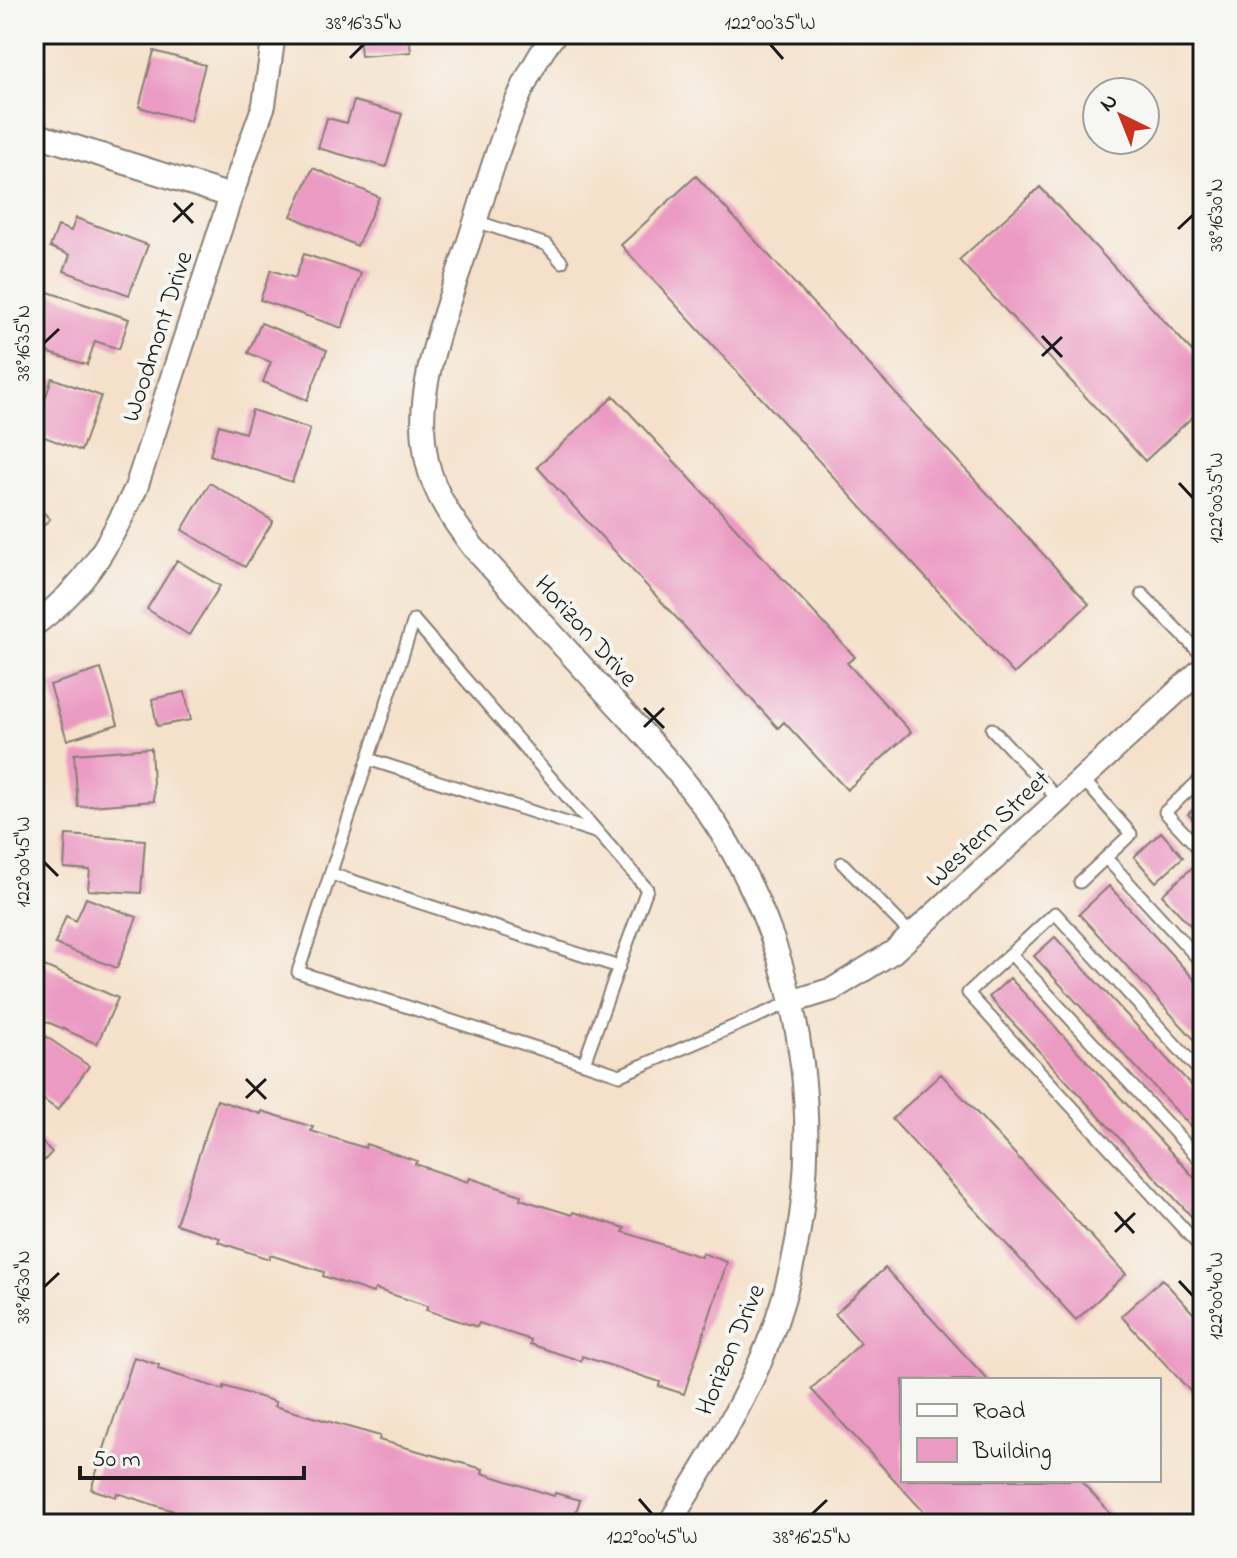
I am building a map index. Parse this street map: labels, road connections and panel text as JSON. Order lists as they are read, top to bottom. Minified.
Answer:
{"streets":{"street":["Woodmont Drive","Horizon Drive","Western Street"]},"crossings":[["Horizon Drive","Western Street"]],"legend":["Road","Building"],"scale_bar":"50 m","north":"top left","coordinates":["38°16'35\"N","122°00'35\"W","38°16'30\"N","122°00'45\"W","122°00'40\"W","38°16'25\"N"]}
